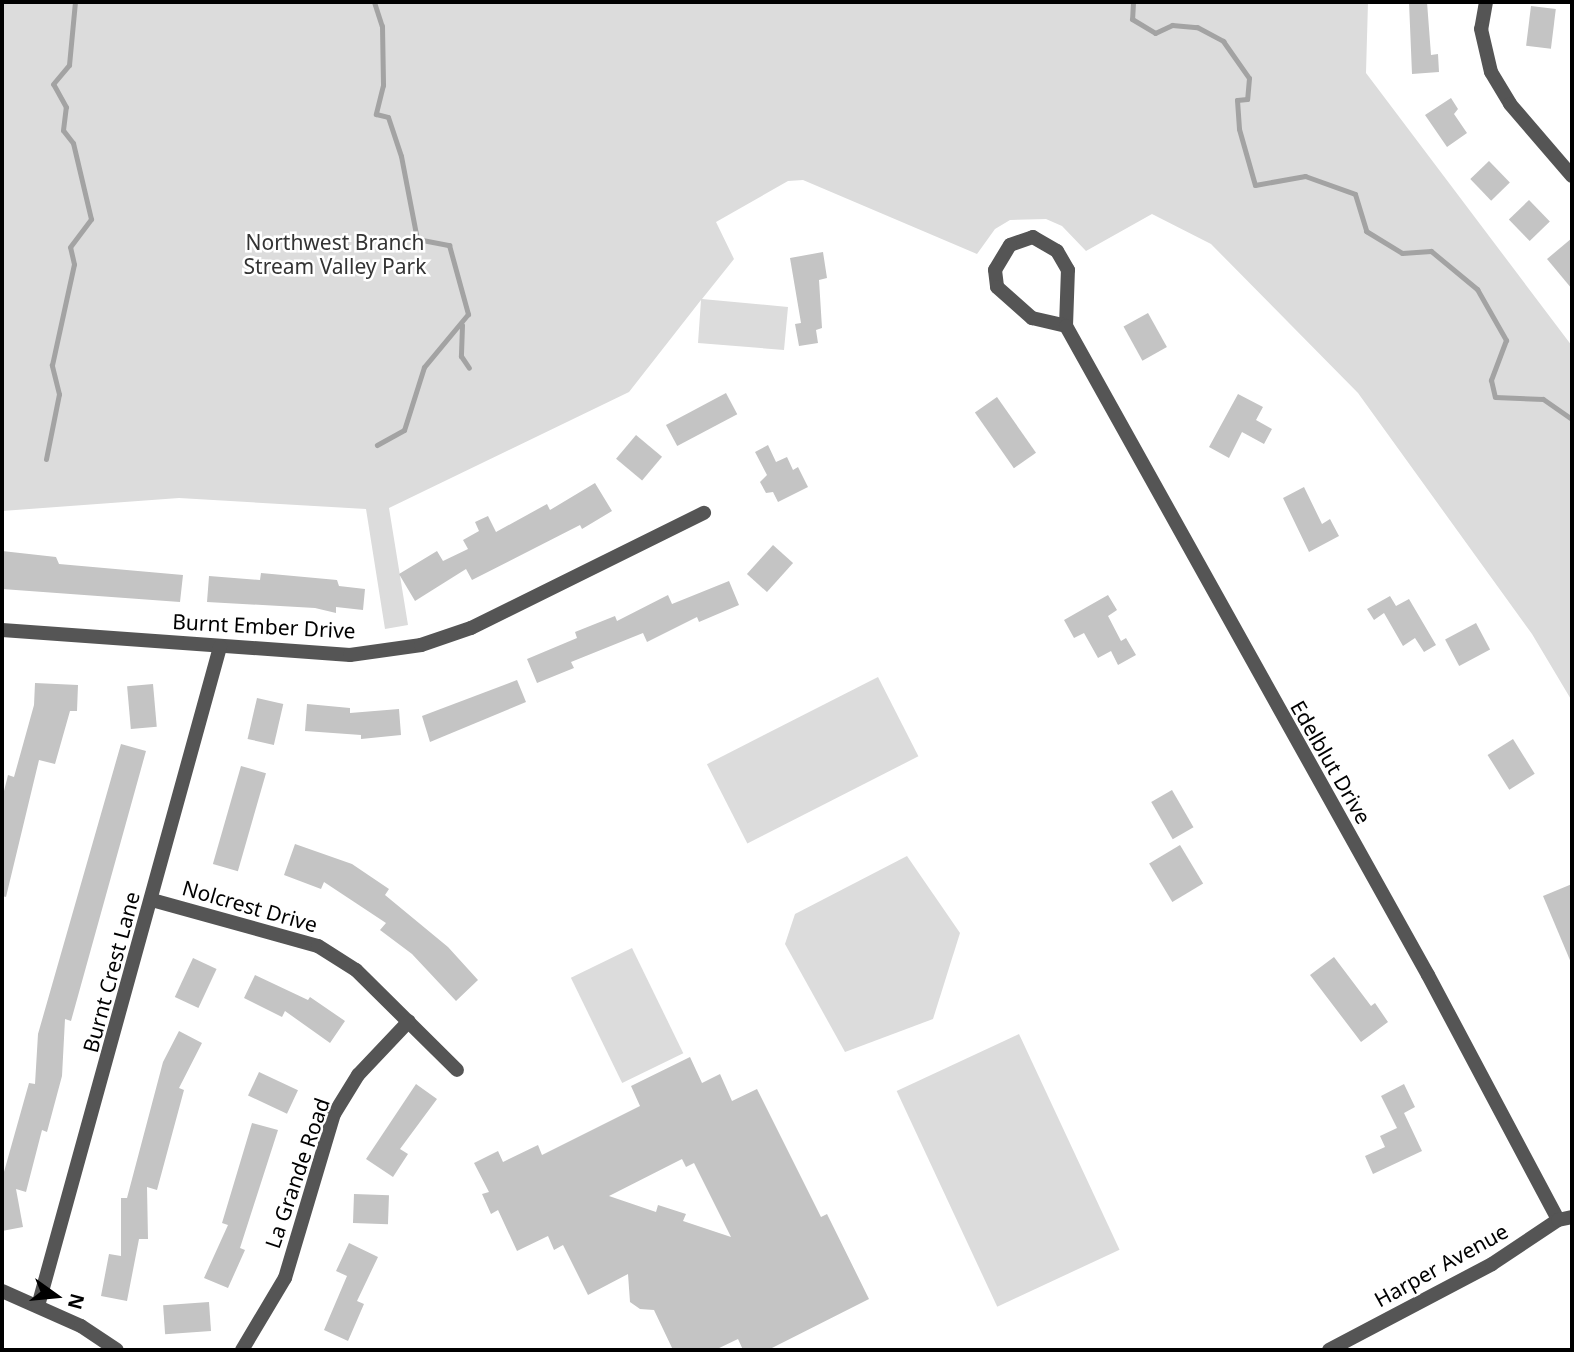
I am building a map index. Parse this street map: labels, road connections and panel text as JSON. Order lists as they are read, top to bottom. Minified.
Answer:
{"streets":{"street":["Burnt Ember Drive","Edelblut Drive","Nolcrest Drive","Burnt Crest Lane","La Grande Road","Harper Avenue"]},"crossings":[["Burnt Ember Drive","Burnt Crest Lane"],["Edelblut Drive","Harper Avenue"],["Nolcrest Drive","Burnt Crest Lane"],["Nolcrest Drive","La Grande Road"]],"parks":["Northwest Branch Stream Valley Park"],"north":"right"}
